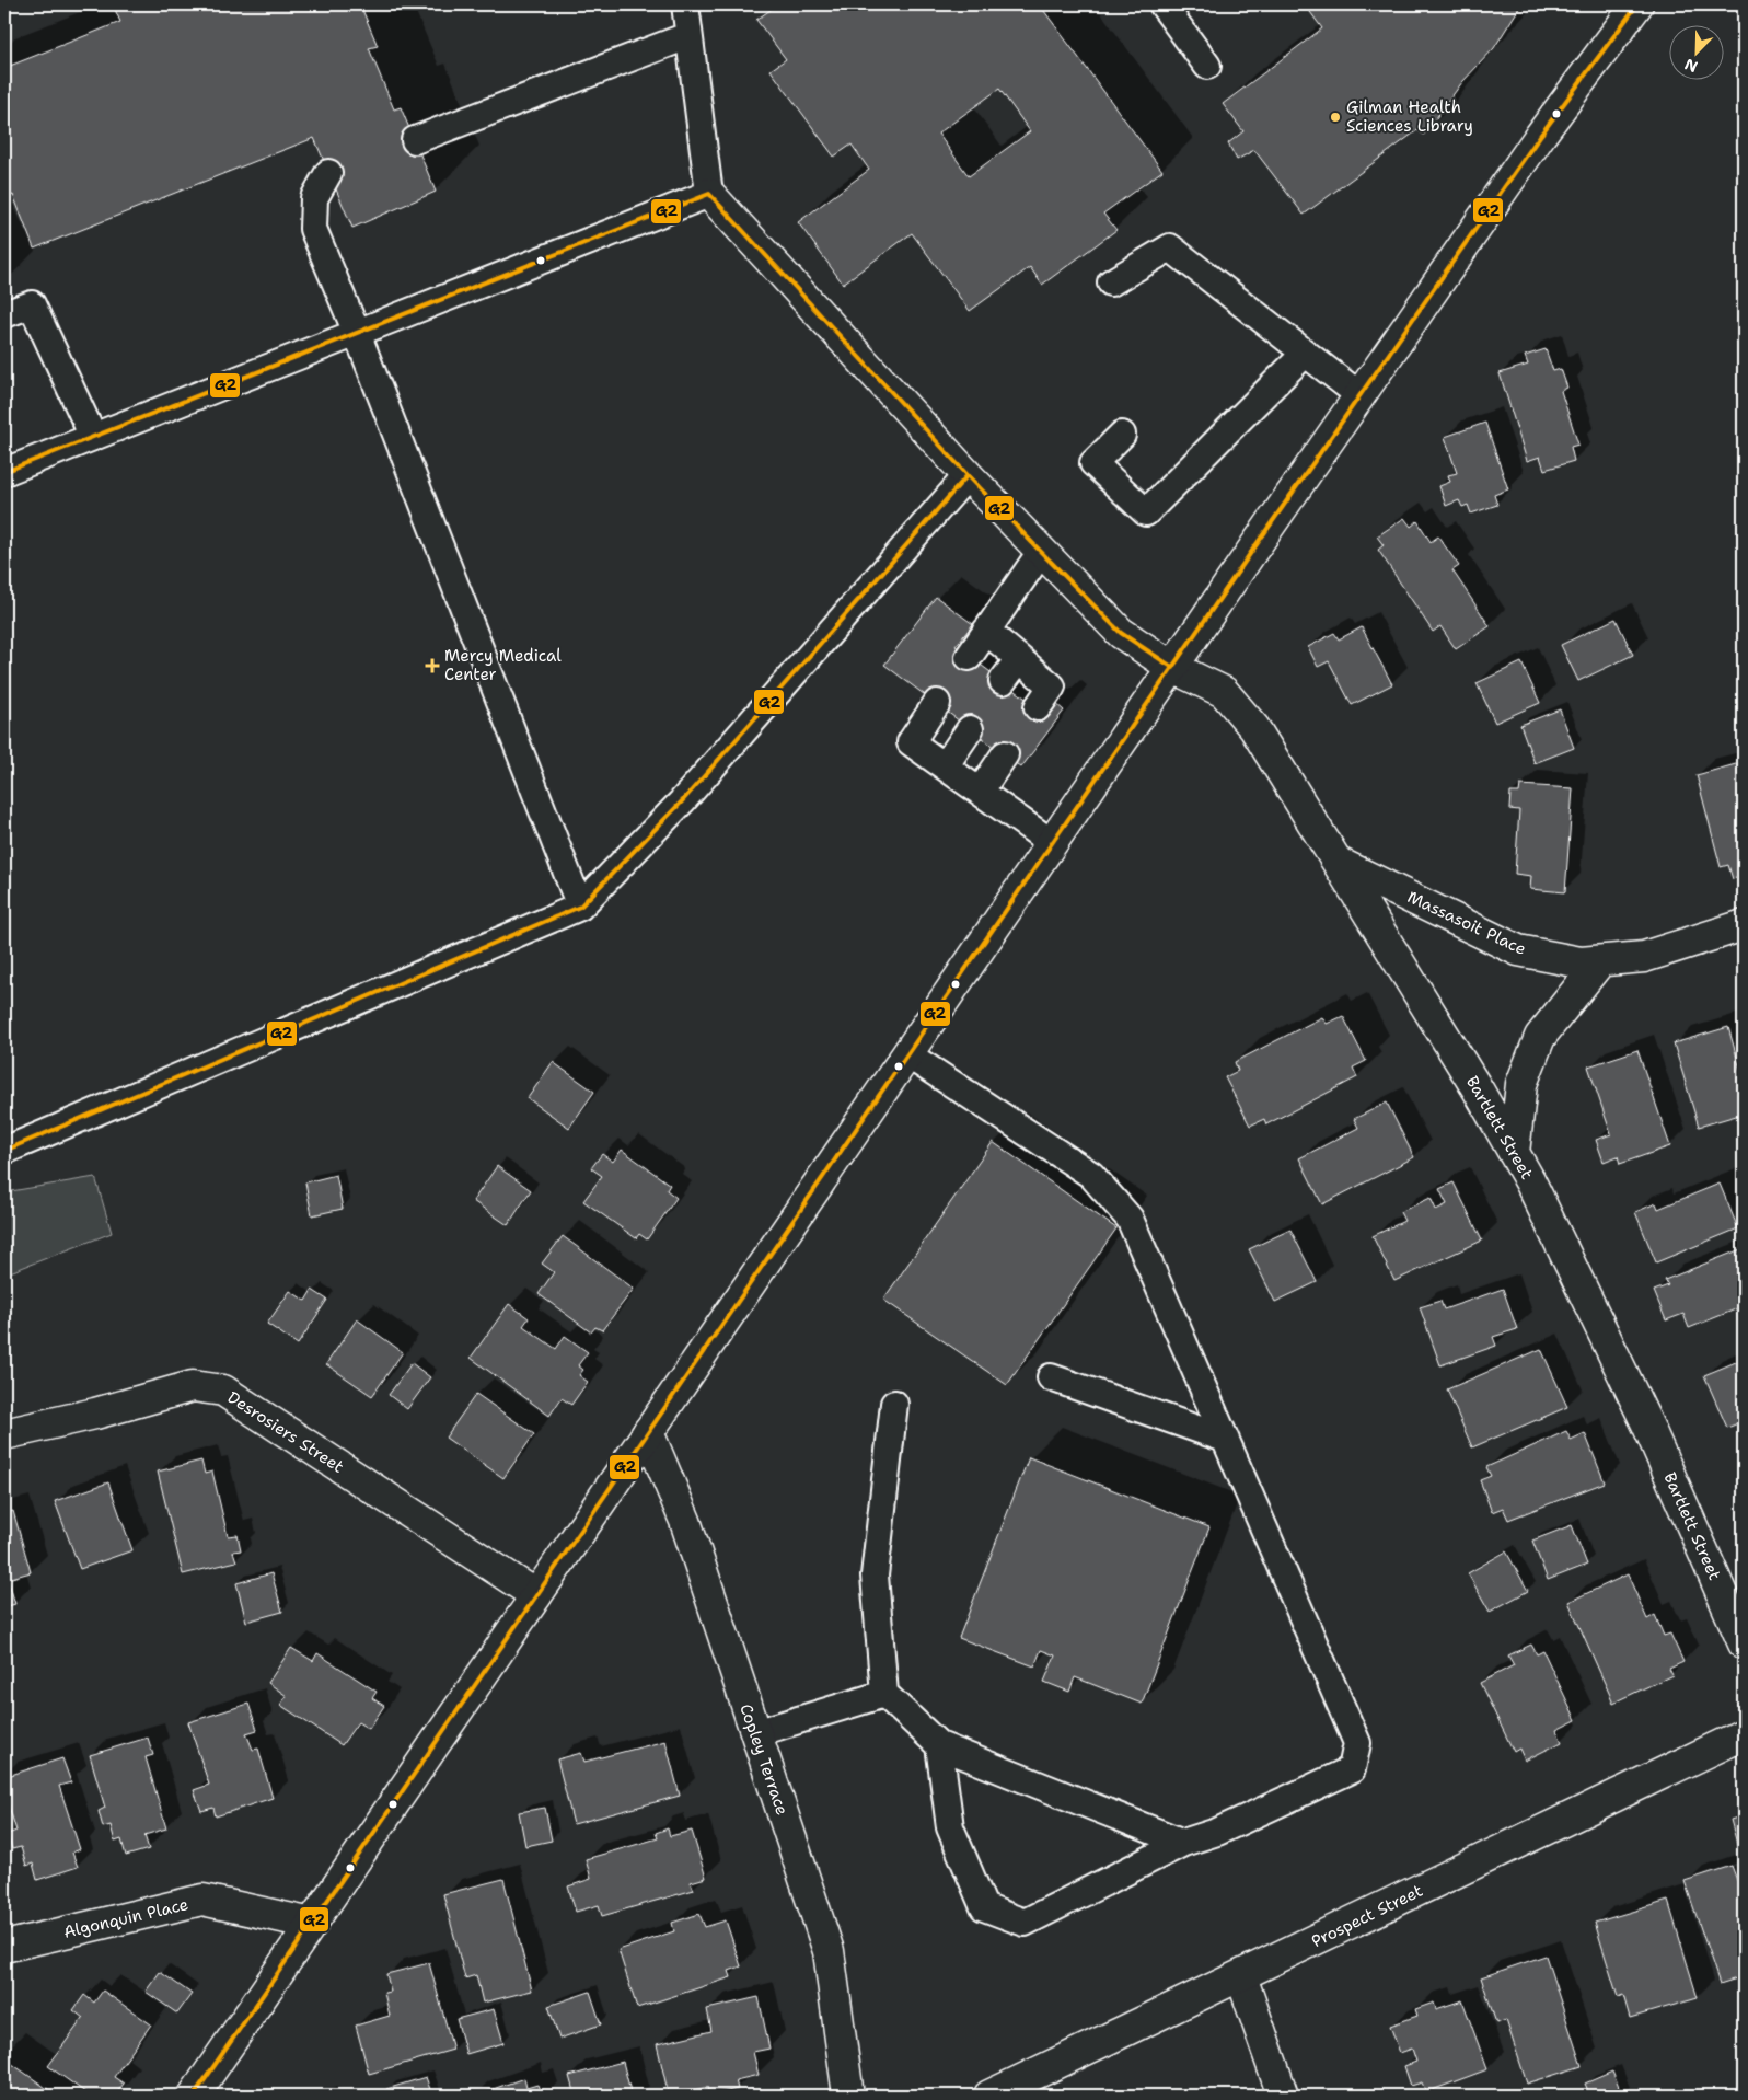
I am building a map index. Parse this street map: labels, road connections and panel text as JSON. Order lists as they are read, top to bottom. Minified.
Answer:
{"streets":{"street":["Massasoit Place","Bartlett Street","Desrosiers Street","Copley Terrace","Prospect Street","Algonquin Place"]},"crossings":[["Massasoit Place","Bartlett Street"]],"places":{"other":["Gilman Health Sciences Library"],"health":["Mercy Medical Center"]},"lines":["transit line G2"],"north":"bottom left"}
